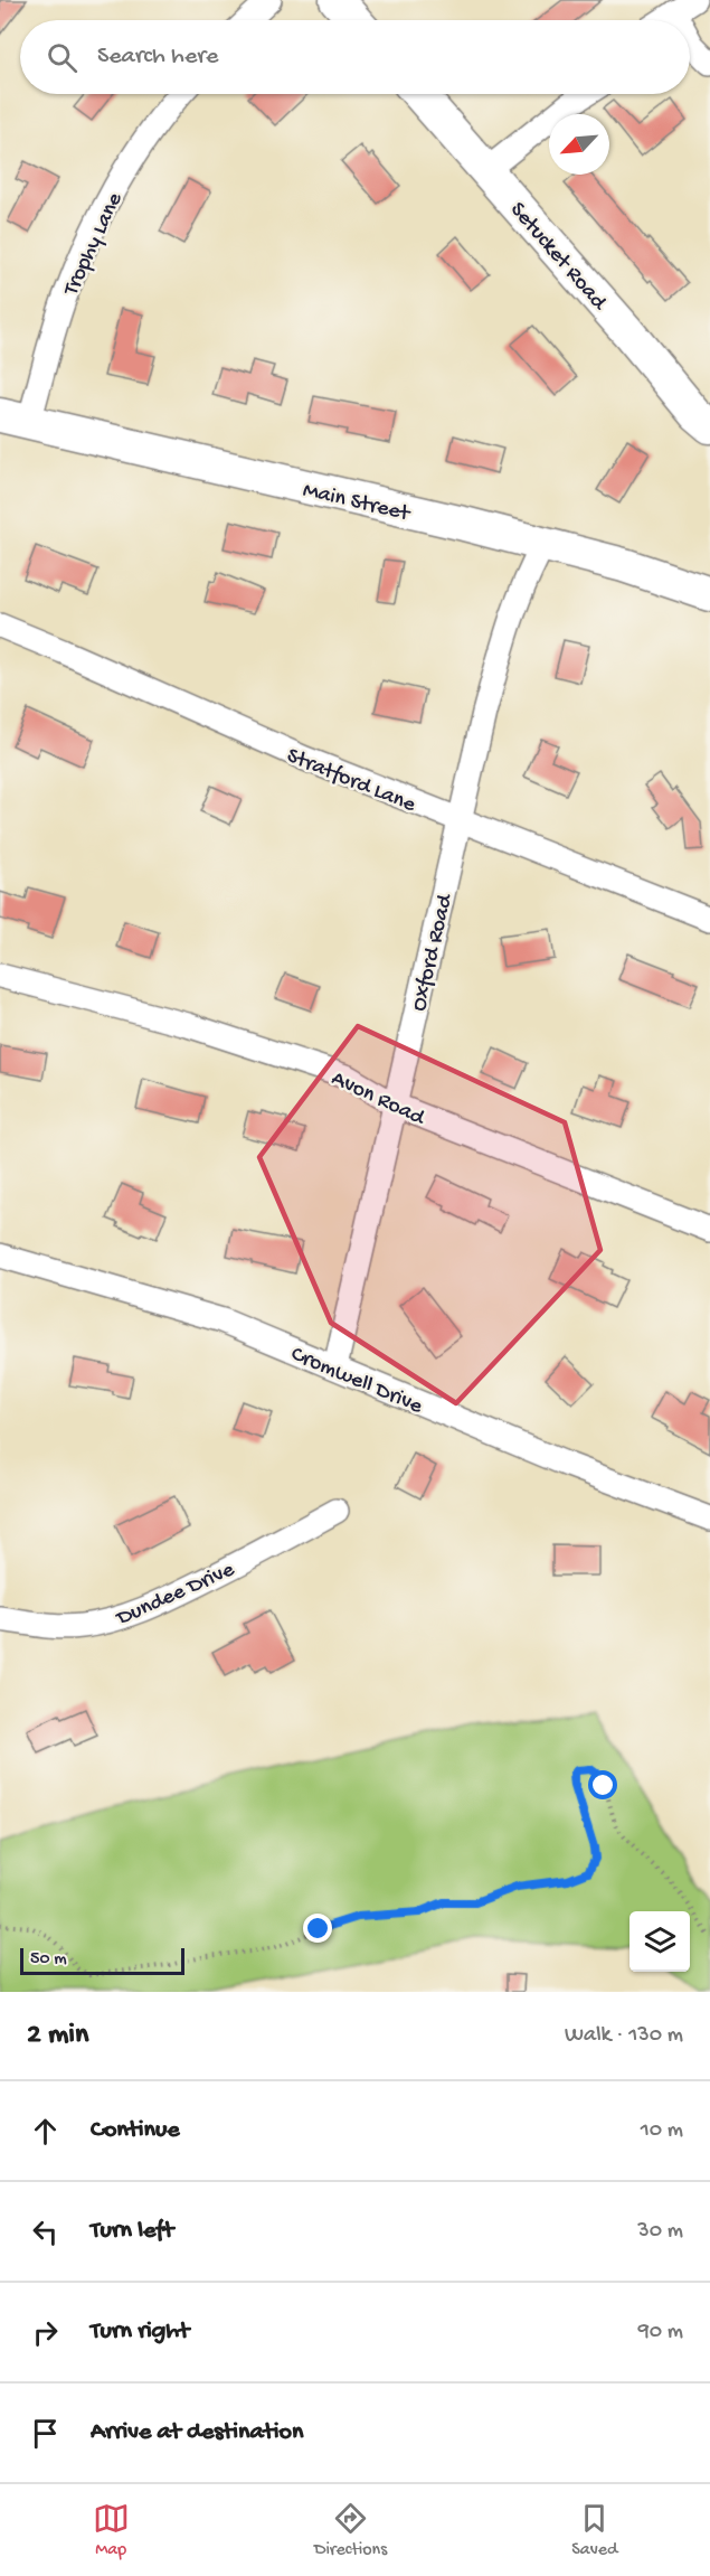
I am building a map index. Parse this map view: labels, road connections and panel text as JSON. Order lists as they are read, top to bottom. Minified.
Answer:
{"streets":{"main road":["Setucket Road","Main Street"],"street":["Trophy Lane","Stratford Lane","Oxford Road","Avon Road","Cromwell Drive","Dundee Drive"]},"crossings":[["Trophy Lane","Main Street"],["Main Street","Oxford Road"],["Stratford Lane","Oxford Road"],["Oxford Road","Avon Road"],["Oxford Road","Cromwell Drive"]],"scale_bar":"50 m","north":"bottom left","page":{"search":"Search here","scale":"50 m","heading":["2 min","Walk · 130 m"],"list":[["Continue","10 m"],["Turn left","30 m"],["Turn right","90 m"],"Arrive at destination"],"nav":["Map","Directions","Saved"]}}
